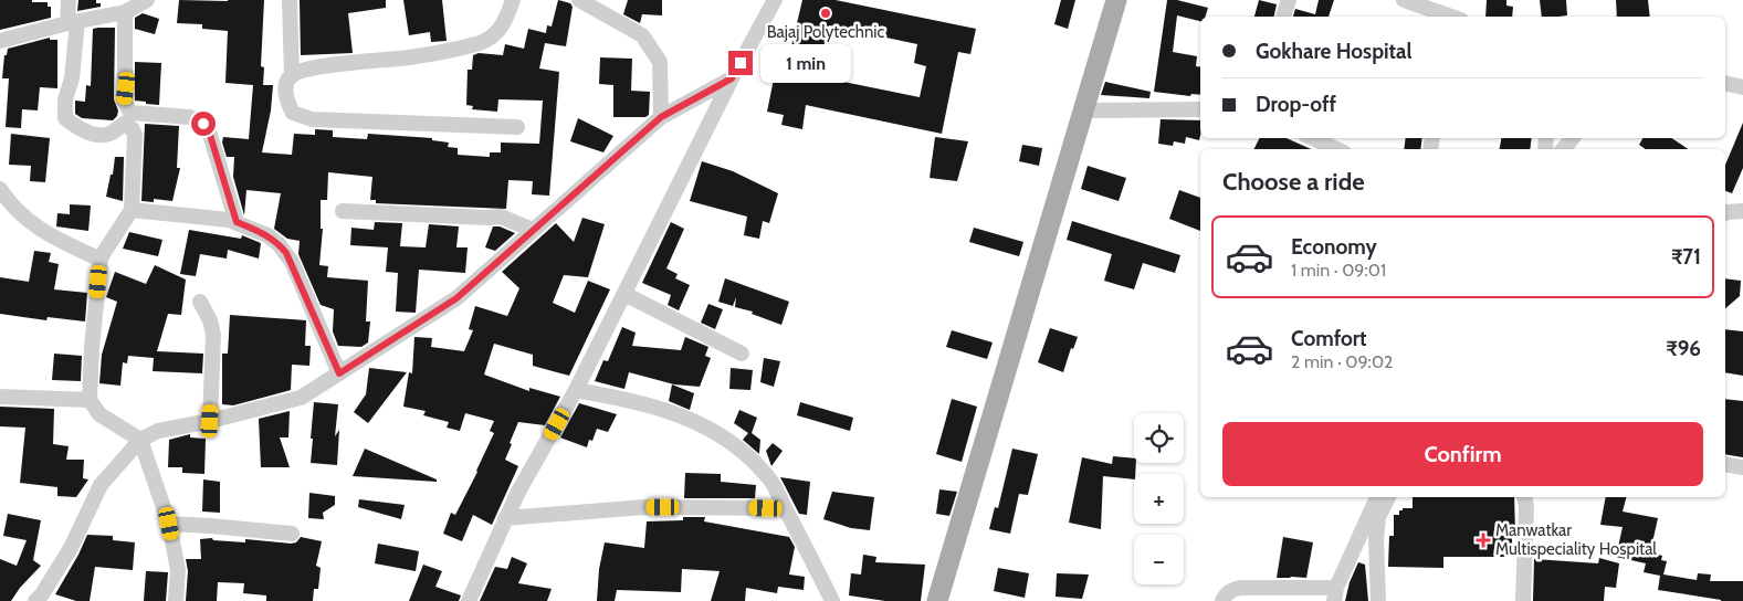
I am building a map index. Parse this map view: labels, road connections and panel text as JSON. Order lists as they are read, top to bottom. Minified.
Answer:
{"places":{"other":["Bajaj Polytechnic"],"health":["Manwatkar Multispeciality Hospital"]},"page":{"banner":["Gokhare Hospital","Drop-off"],"bubble":"1 min","heading":"Choose a ride","list":[{"name":"Economy","note":"1 min · 09:01","value":"₹71"},{"name":"Comfort","note":"2 min · 09:02","value":"₹96"}],"buttons":"Confirm","map_buttons":["+","−"]}}
